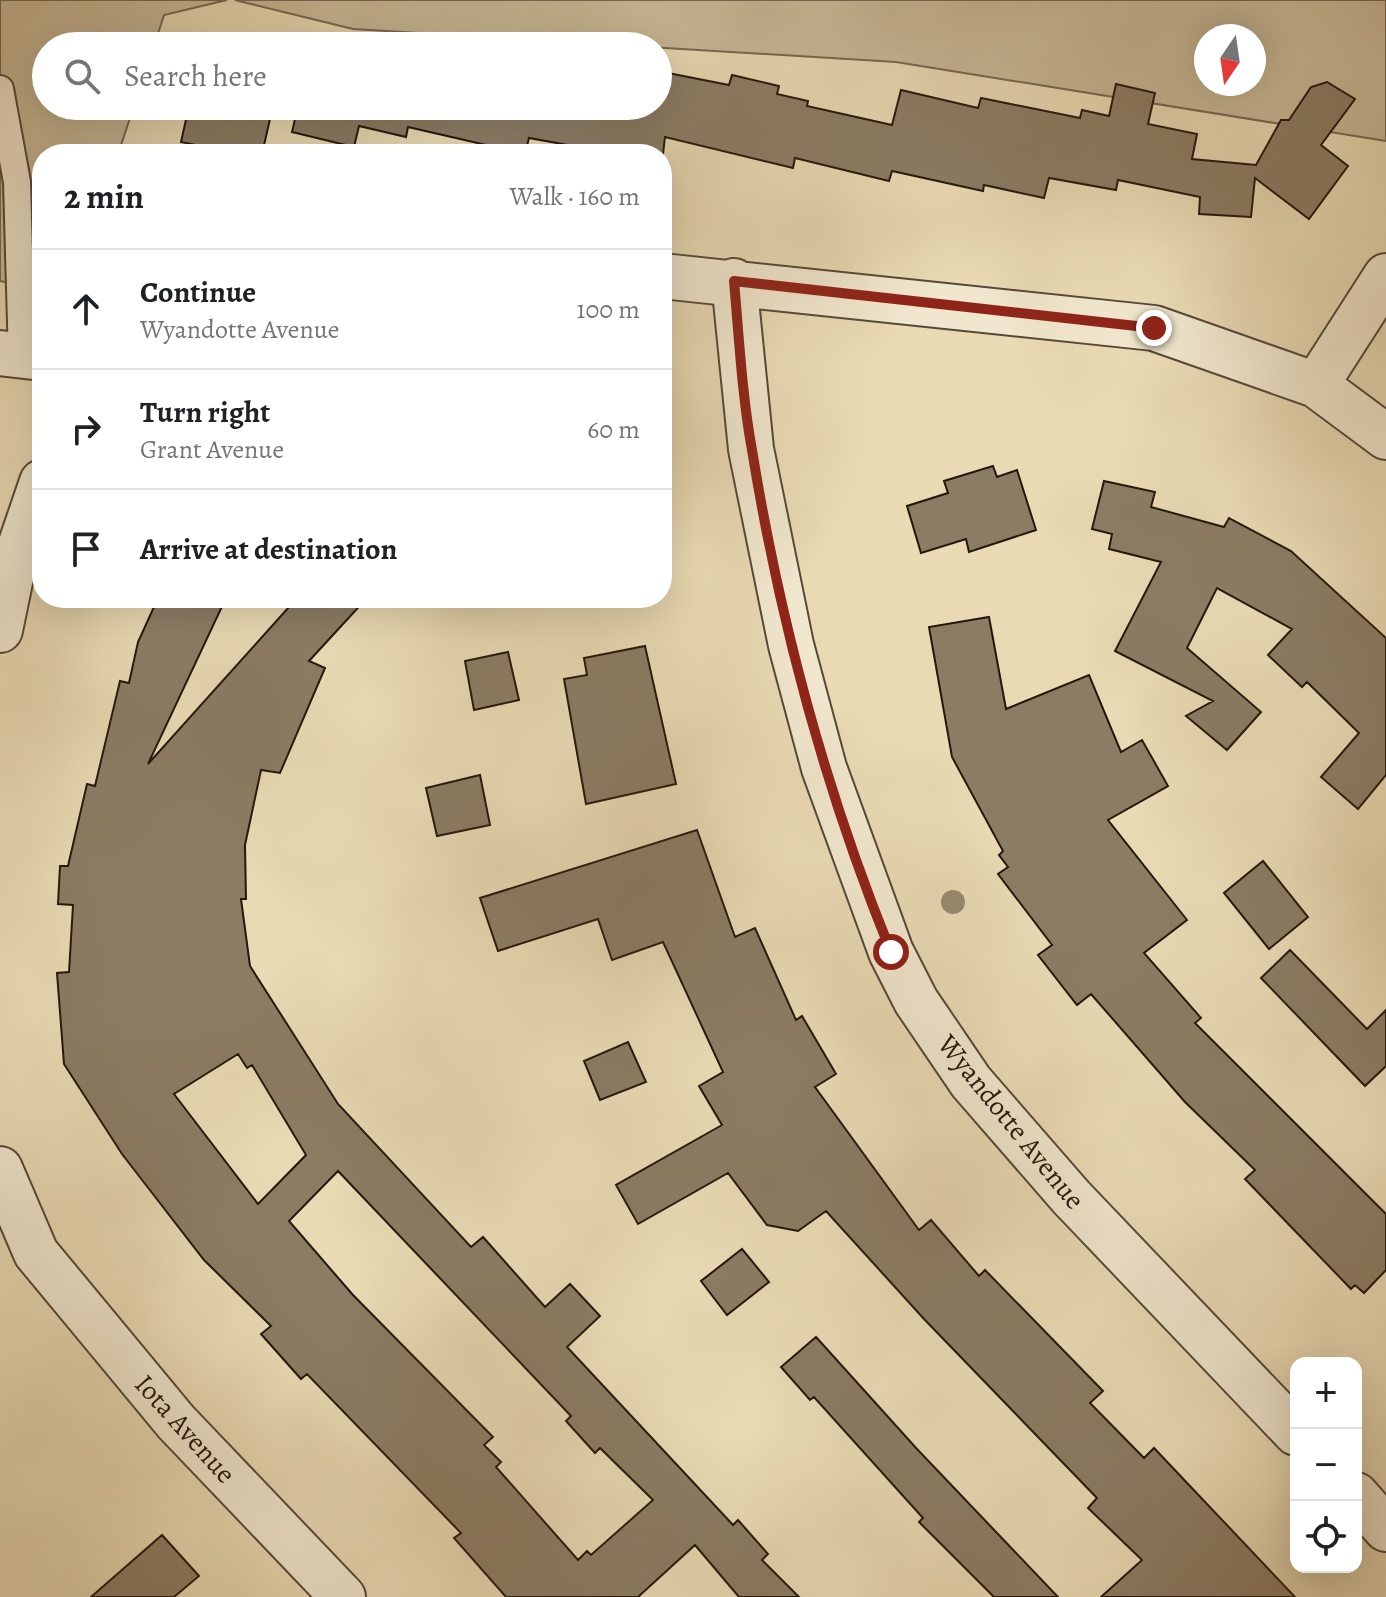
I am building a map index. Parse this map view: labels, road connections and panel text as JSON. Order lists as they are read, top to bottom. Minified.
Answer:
{"streets":{"street":["Wyandotte Avenue","Iota Avenue"]},"north":"bottom","page":{"search":"Search here","heading":["2 min","Walk · 160 m"],"list":[["Continue","Wyandotte Avenue","100 m"],["Turn right","Grant Avenue","60 m"],"Arrive at destination"],"map_buttons":["+","−"]}}
